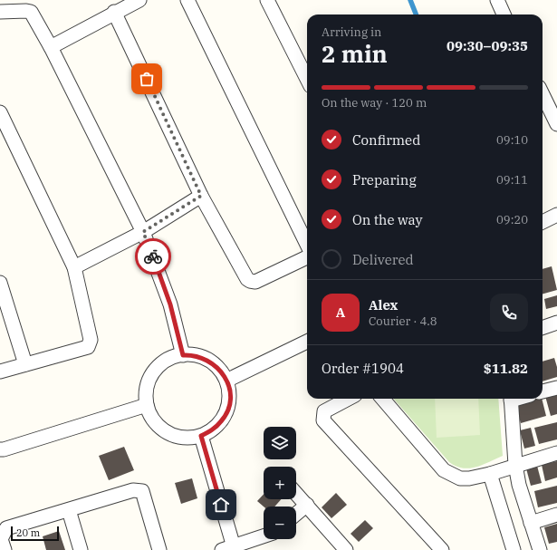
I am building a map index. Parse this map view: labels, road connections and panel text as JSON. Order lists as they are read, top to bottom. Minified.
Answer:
{"scale_bar":"20 m","page":{"heading":["2 min","Arriving in","09:30–09:35"],"panel":["Alex","Courier · 4.8","Order #1904","$11.82"],"bar":"On the way · 120 m","list":[["Confirmed","09:10"],["Preparing","09:11"],["On the way","09:20"],"Delivered"],"round":"A","map_buttons":["+","−"],"scale":"20 m"}}
